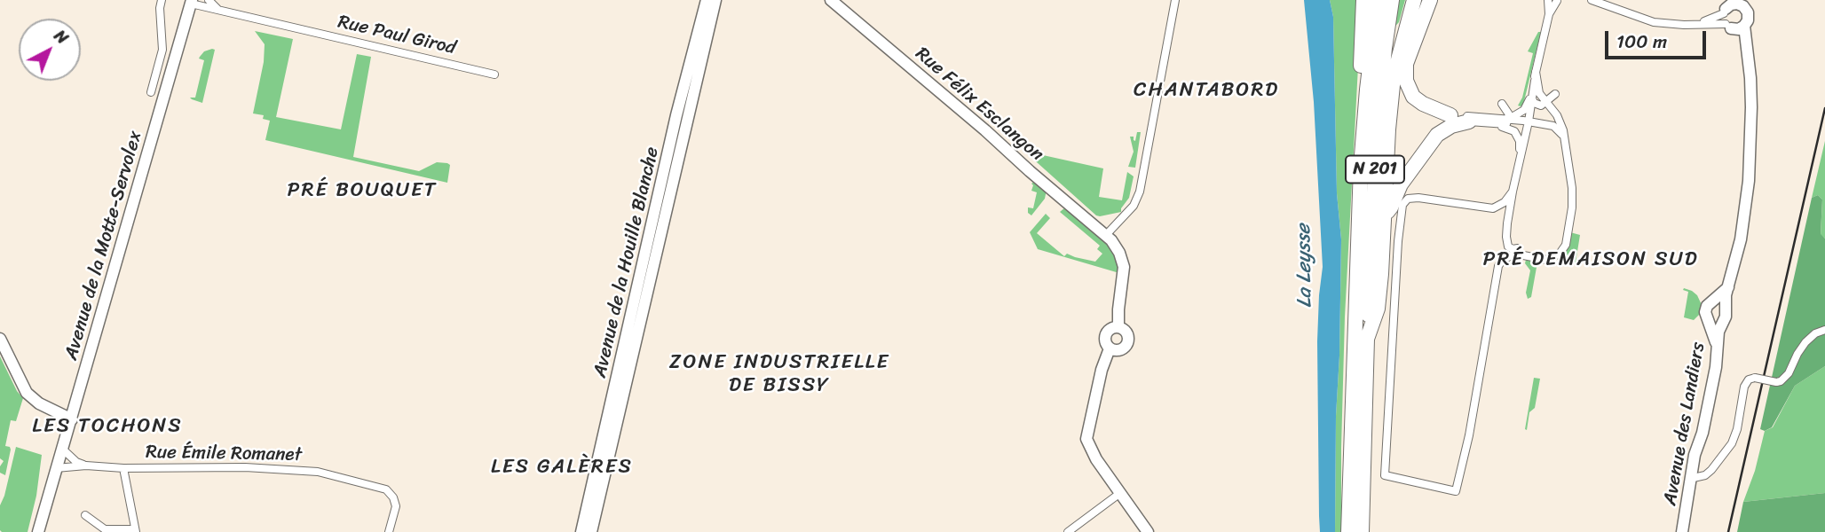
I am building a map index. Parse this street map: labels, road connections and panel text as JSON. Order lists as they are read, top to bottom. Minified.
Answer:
{"streets":{"highway":["N 201"],"main road":["Rue Félix Esclangon","Avenue de la Motte-Servolex","Avenue de la Houille Blanche","Avenue des Landiers"],"street":["Rue Paul Girod","Rue Émile Romanet"]},"crossings":[["Rue Paul Girod","Avenue de la Motte-Servolex"],["Avenue de la Motte-Servolex","Rue Émile Romanet"]],"districts":["CHANTABORD","PRÉ BOUQUET","PRÉ DEMAISON SUD","ZONE INDUSTRIELLE DE BISSY","LES TOCHONS","LES GALÈRES"],"water":["La Leysse"],"scale_bar":"100 m","north":"top right"}
